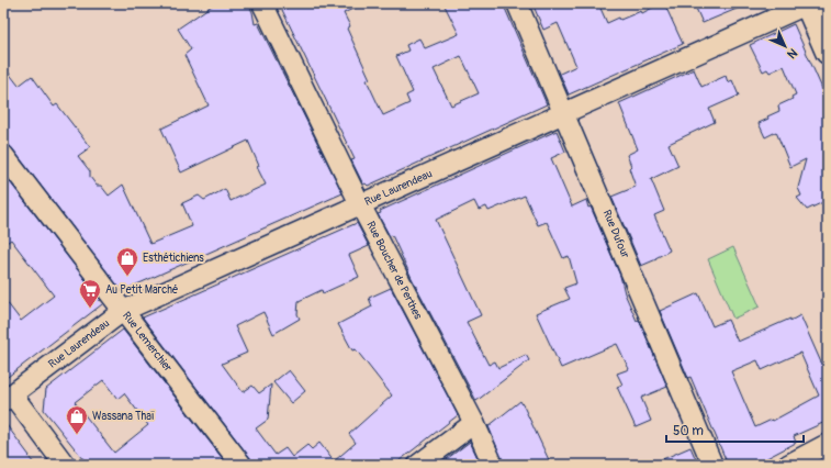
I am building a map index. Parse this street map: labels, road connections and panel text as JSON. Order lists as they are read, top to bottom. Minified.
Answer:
{"streets":{"street":["Rue Laurendeau","Rue Dufour","Rue Boucher de Perthes","Rue Lemerchier"]},"crossings":[["Rue Laurendeau","Rue Dufour"],["Rue Laurendeau","Rue Boucher de Perthes"],["Rue Laurendeau","Rue Lemerchier"]],"places":{"shop":["Esthétichiens","Wassana Thaï"],"supermarket":["Au Petit Marché"]},"scale_bar":"50 m","north":"bottom right"}
